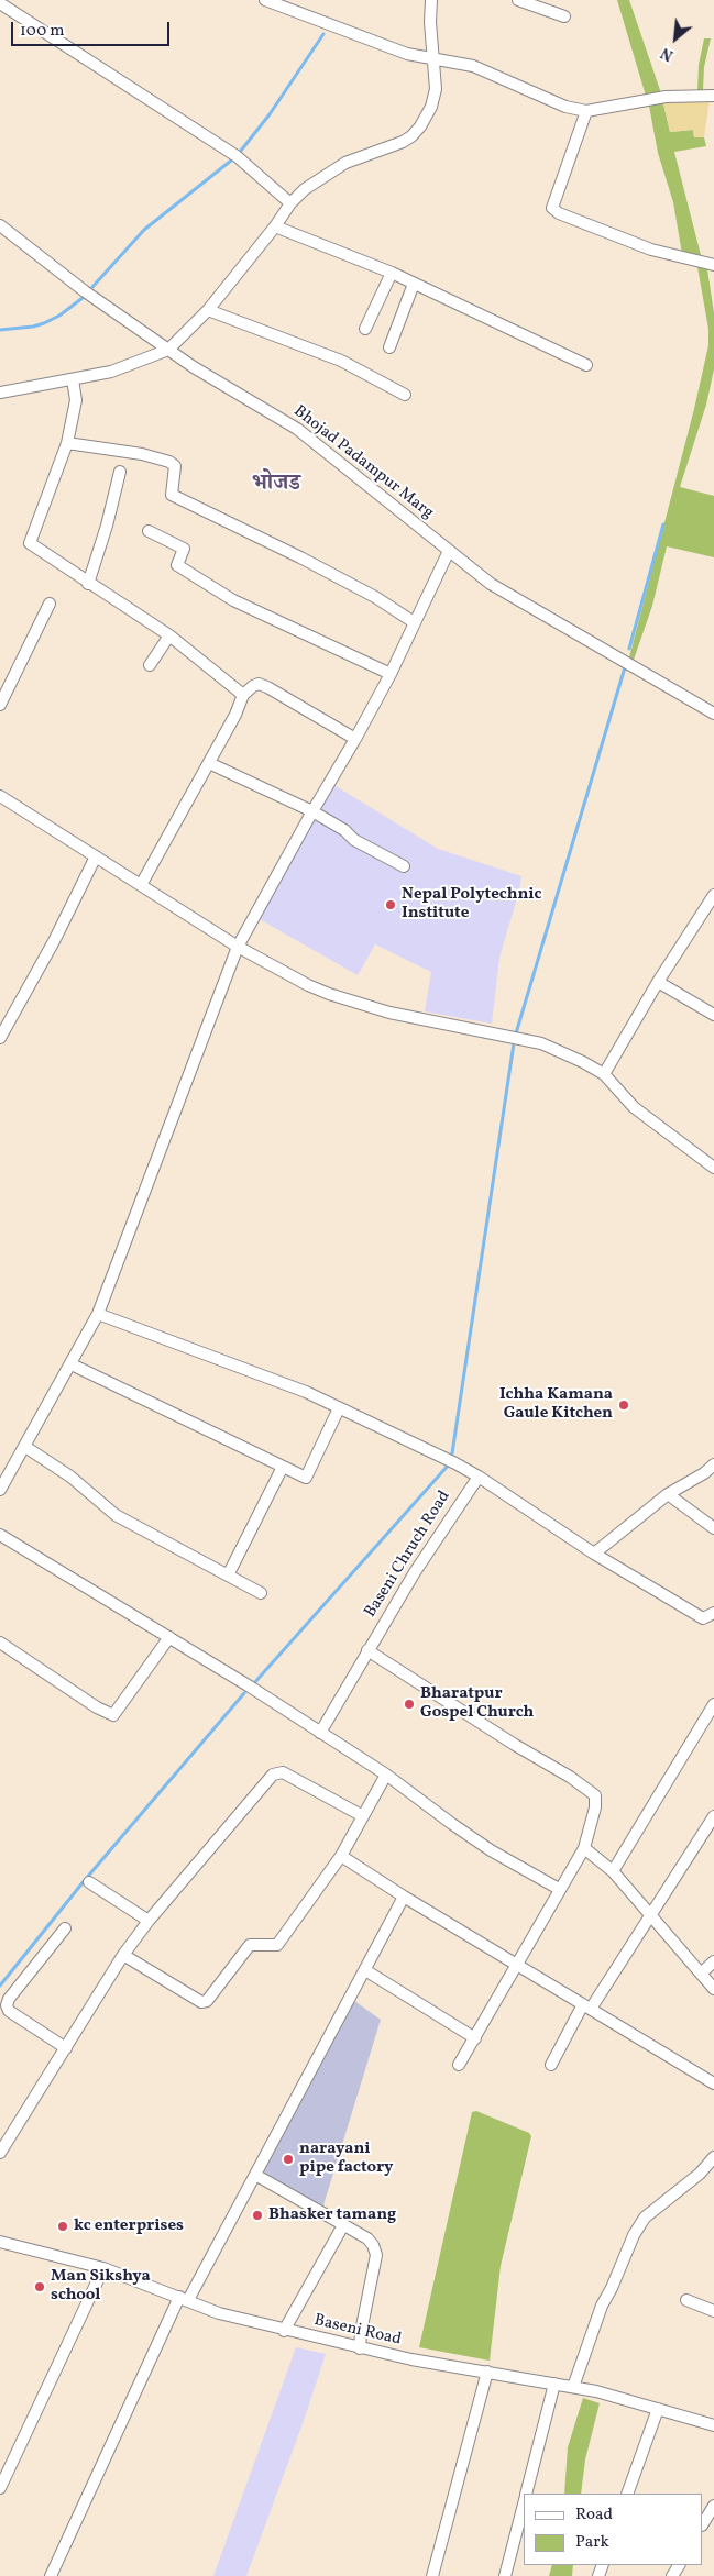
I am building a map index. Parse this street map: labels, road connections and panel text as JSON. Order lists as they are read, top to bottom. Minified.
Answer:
{"streets":{"street":["Bhojad Padampur Marg","Baseni Chruch Road","Baseni Road"]},"districts":["भोजड"],"places":["Nepal Polytechnic Institute","Ichha Kamana Gaule Kitchen","Bharatpur Gospel Church","narayani pipe factory","Bhasker tamang","kc enterprises","Man Sikshya school"],"legend":["Road","Park"],"scale_bar":"100 m","north":"bottom left"}
